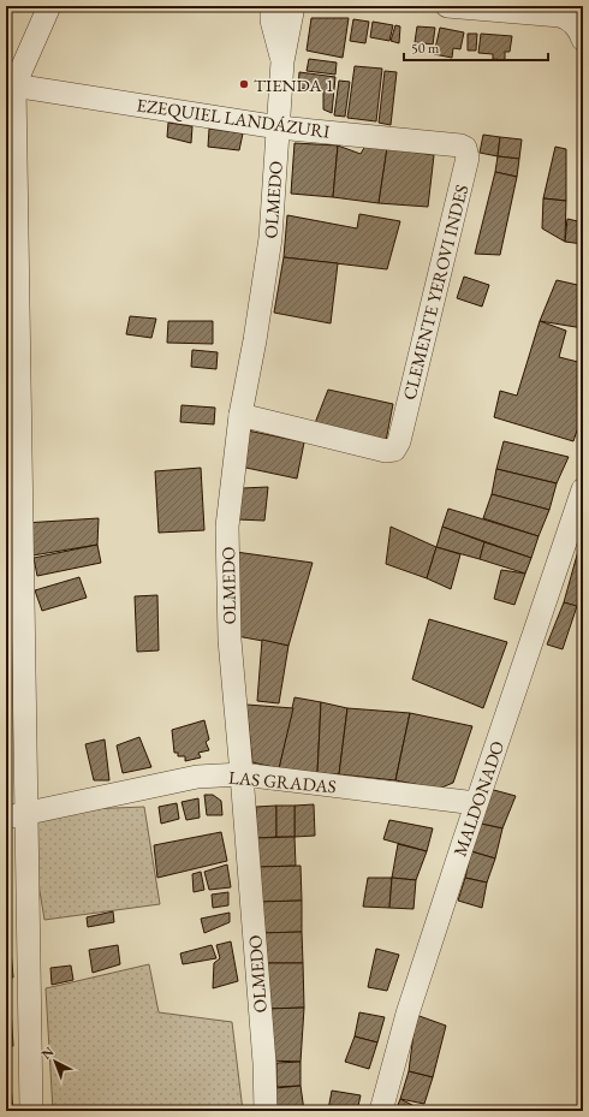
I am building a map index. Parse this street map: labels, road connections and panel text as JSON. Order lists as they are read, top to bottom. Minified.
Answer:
{"streets":{"street":["EZEQUIEL LANDÁZURI","OLMEDO","CLEMENTE YEROVI INDES","LAS GRADAS","MALDONADO"]},"crossings":[["EZEQUIEL LANDÁZURI","OLMEDO"],["EZEQUIEL LANDÁZURI","CLEMENTE YEROVI INDES"],["OLMEDO","CLEMENTE YEROVI INDES"],["OLMEDO","LAS GRADAS"],["LAS GRADAS","MALDONADO"]],"places":["TIENDA 1"],"scale_bar":"50 m","north":"top left"}
